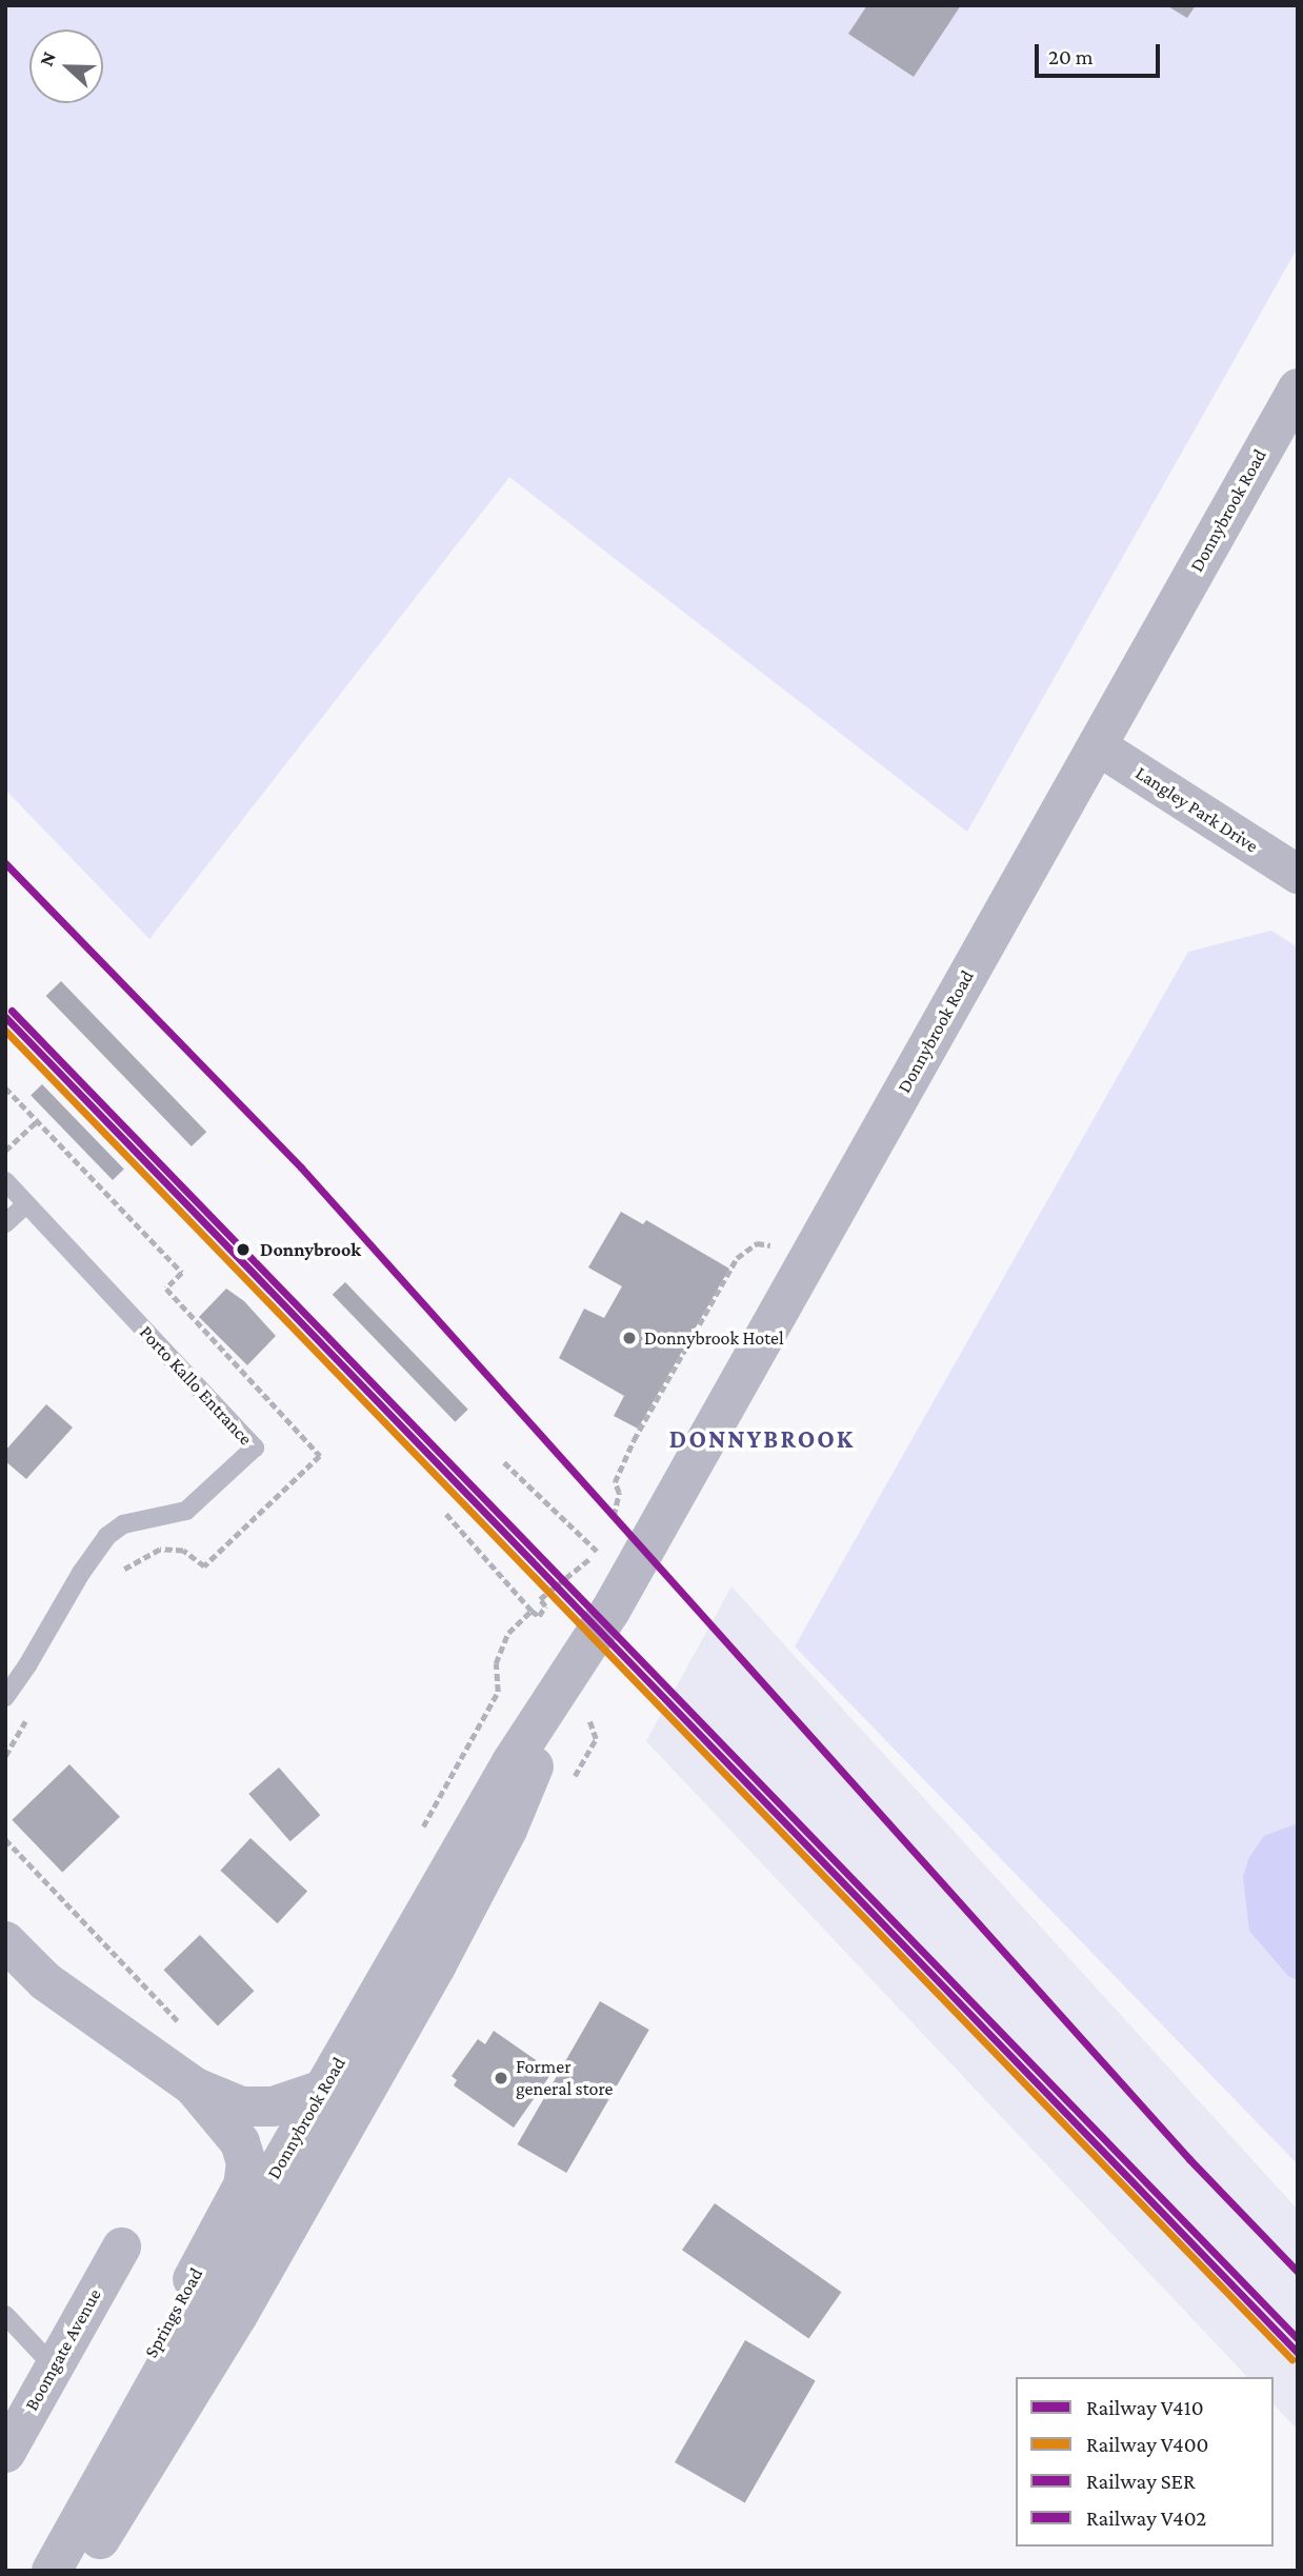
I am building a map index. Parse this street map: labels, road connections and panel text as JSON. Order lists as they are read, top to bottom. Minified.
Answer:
{"streets":{"main road":["Donnybrook Road","Springs Road"],"street":["Langley Park Drive","Boomgate Avenue"],"lane":["Porto Kallo Entrance"]},"crossings":[["Donnybrook Road","Langley Park Drive"],["Donnybrook Road","Springs Road"]],"districts":["DONNYBROOK"],"places":["Donnybrook","Donnybrook Hotel","Former general store"],"lines":["rail line V402","rail line SER","rail line V410","rail line V400"],"legend":["Railway V410","Railway V400","Railway SER","Railway V402"],"scale_bar":"20 m","north":"left"}
